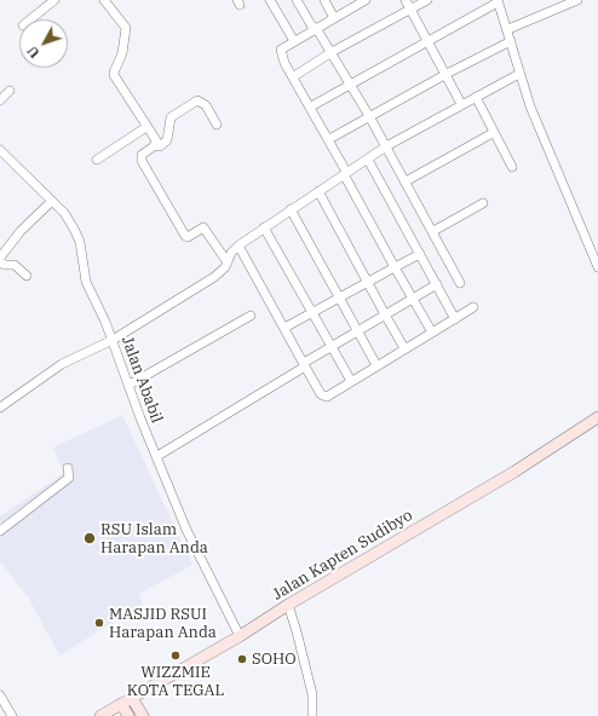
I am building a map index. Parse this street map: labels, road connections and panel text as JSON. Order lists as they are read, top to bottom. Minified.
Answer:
{"streets":{"main road":["Jalan Kapten Sudibyo"],"street":["Jalan Ababil"]},"crossings":[["Jalan Ababil","Jalan Kapten Sudibyo"]],"places":["RSU Islam Harapan Anda","MASJID RSUI Harapan Anda","WIZZMIE KOTA TEGAL","SOHO"],"north":"bottom left"}
